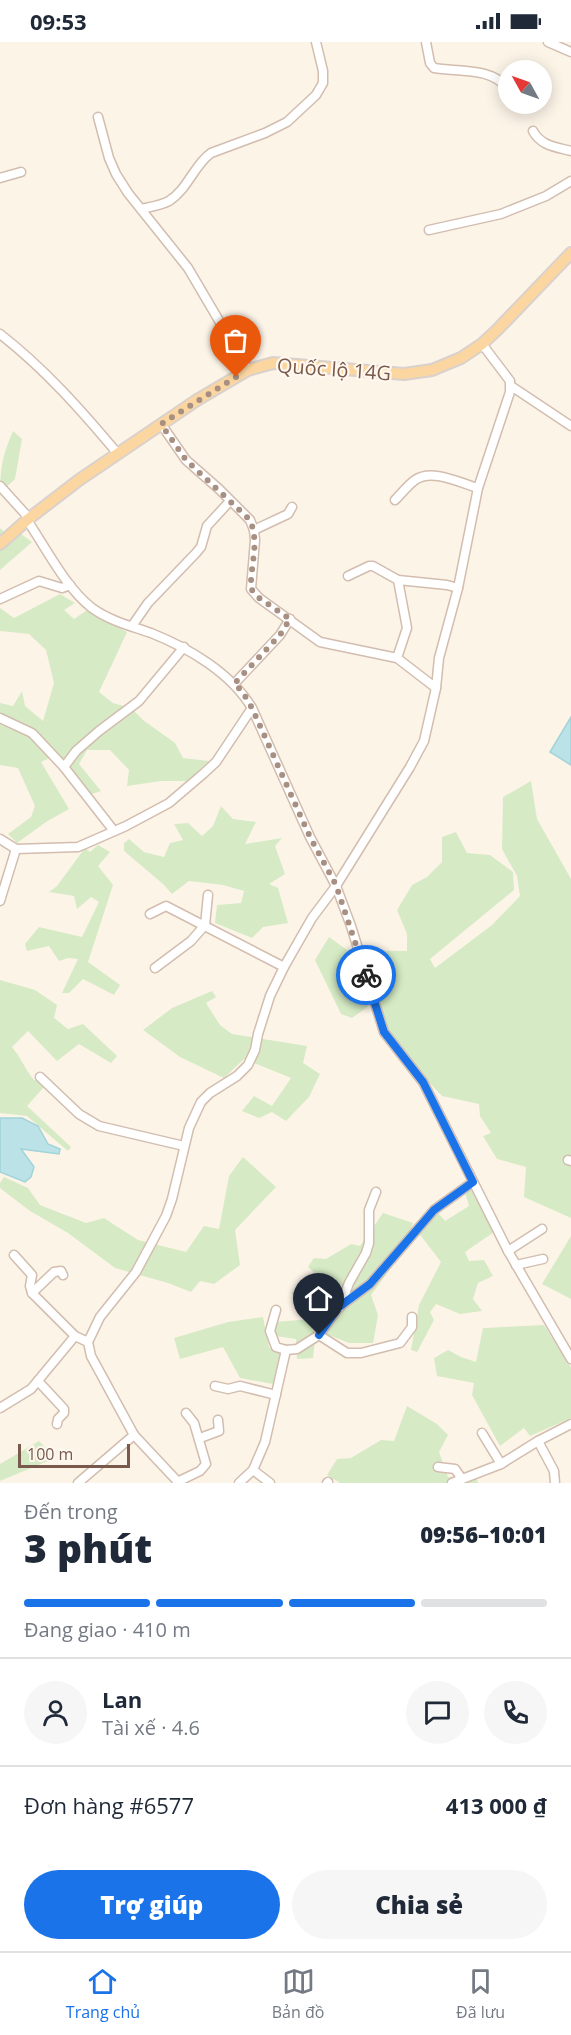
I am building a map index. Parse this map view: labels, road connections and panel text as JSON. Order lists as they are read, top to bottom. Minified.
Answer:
{"streets":{"main road":["Quốc lộ 14G"]},"scale_bar":"100 m","north":"top left","page":{"status":"09:53","scale":"100 m","heading":["3 phút","Đến trong","09:56–10:01"],"panel":["Lan","Tài xế · 4.6","Đơn hàng #6577","413 000 ₫"],"bar":"Đang giao · 410 m","buttons":["Trợ giúp","Chia sẻ"],"tabs":["Trang chủ","Bản đồ","Đã lưu"]}}
